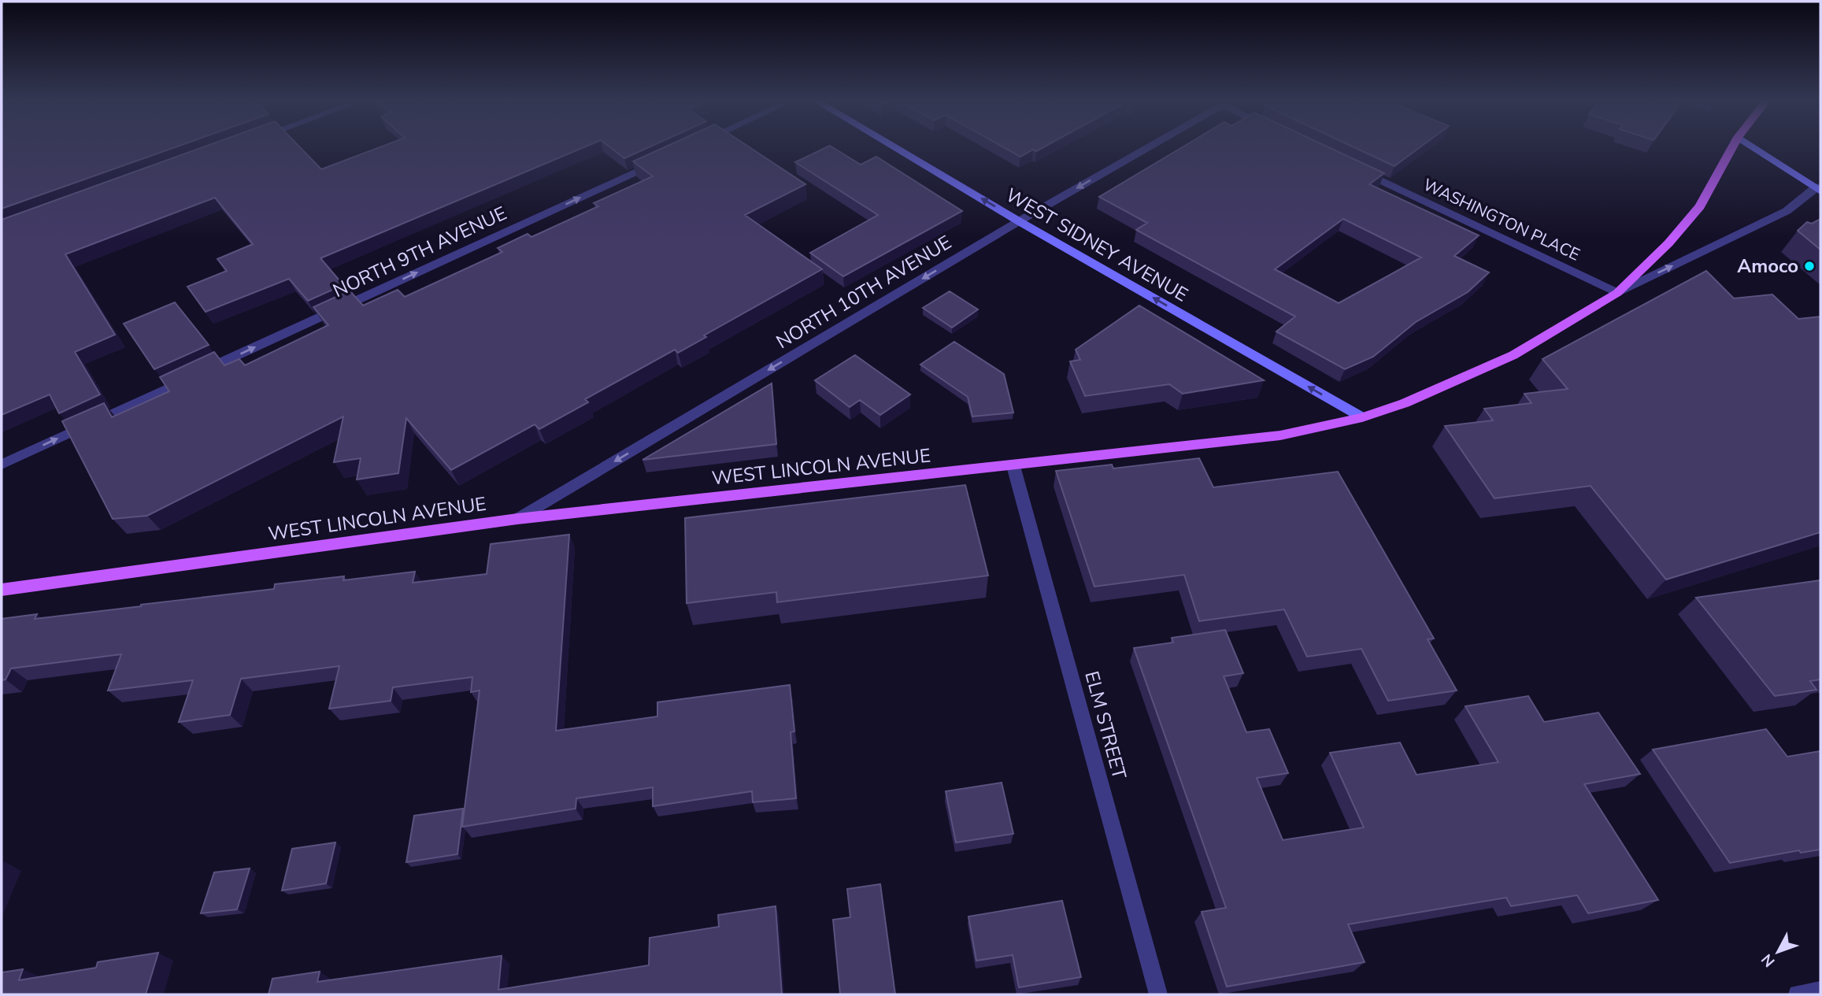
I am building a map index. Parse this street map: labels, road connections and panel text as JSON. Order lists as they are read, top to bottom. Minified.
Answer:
{"streets":{"main road":["WEST LINCOLN AVENUE"],"street":["WASHINGTON PLACE","WEST SIDNEY AVENUE","NORTH 9TH AVENUE","NORTH 10TH AVENUE","ELM STREET"]},"crossings":[["WASHINGTON PLACE","WEST LINCOLN AVENUE"],["WEST SIDNEY AVENUE","NORTH 10TH AVENUE"],["WEST SIDNEY AVENUE","WEST LINCOLN AVENUE"],["NORTH 10TH AVENUE","WEST LINCOLN AVENUE"],["WEST LINCOLN AVENUE","ELM STREET"]],"one_way":["WEST SIDNEY AVENUE","NORTH 9TH AVENUE","NORTH 10TH AVENUE"],"places":["Amoco"],"north":"bottom left"}
